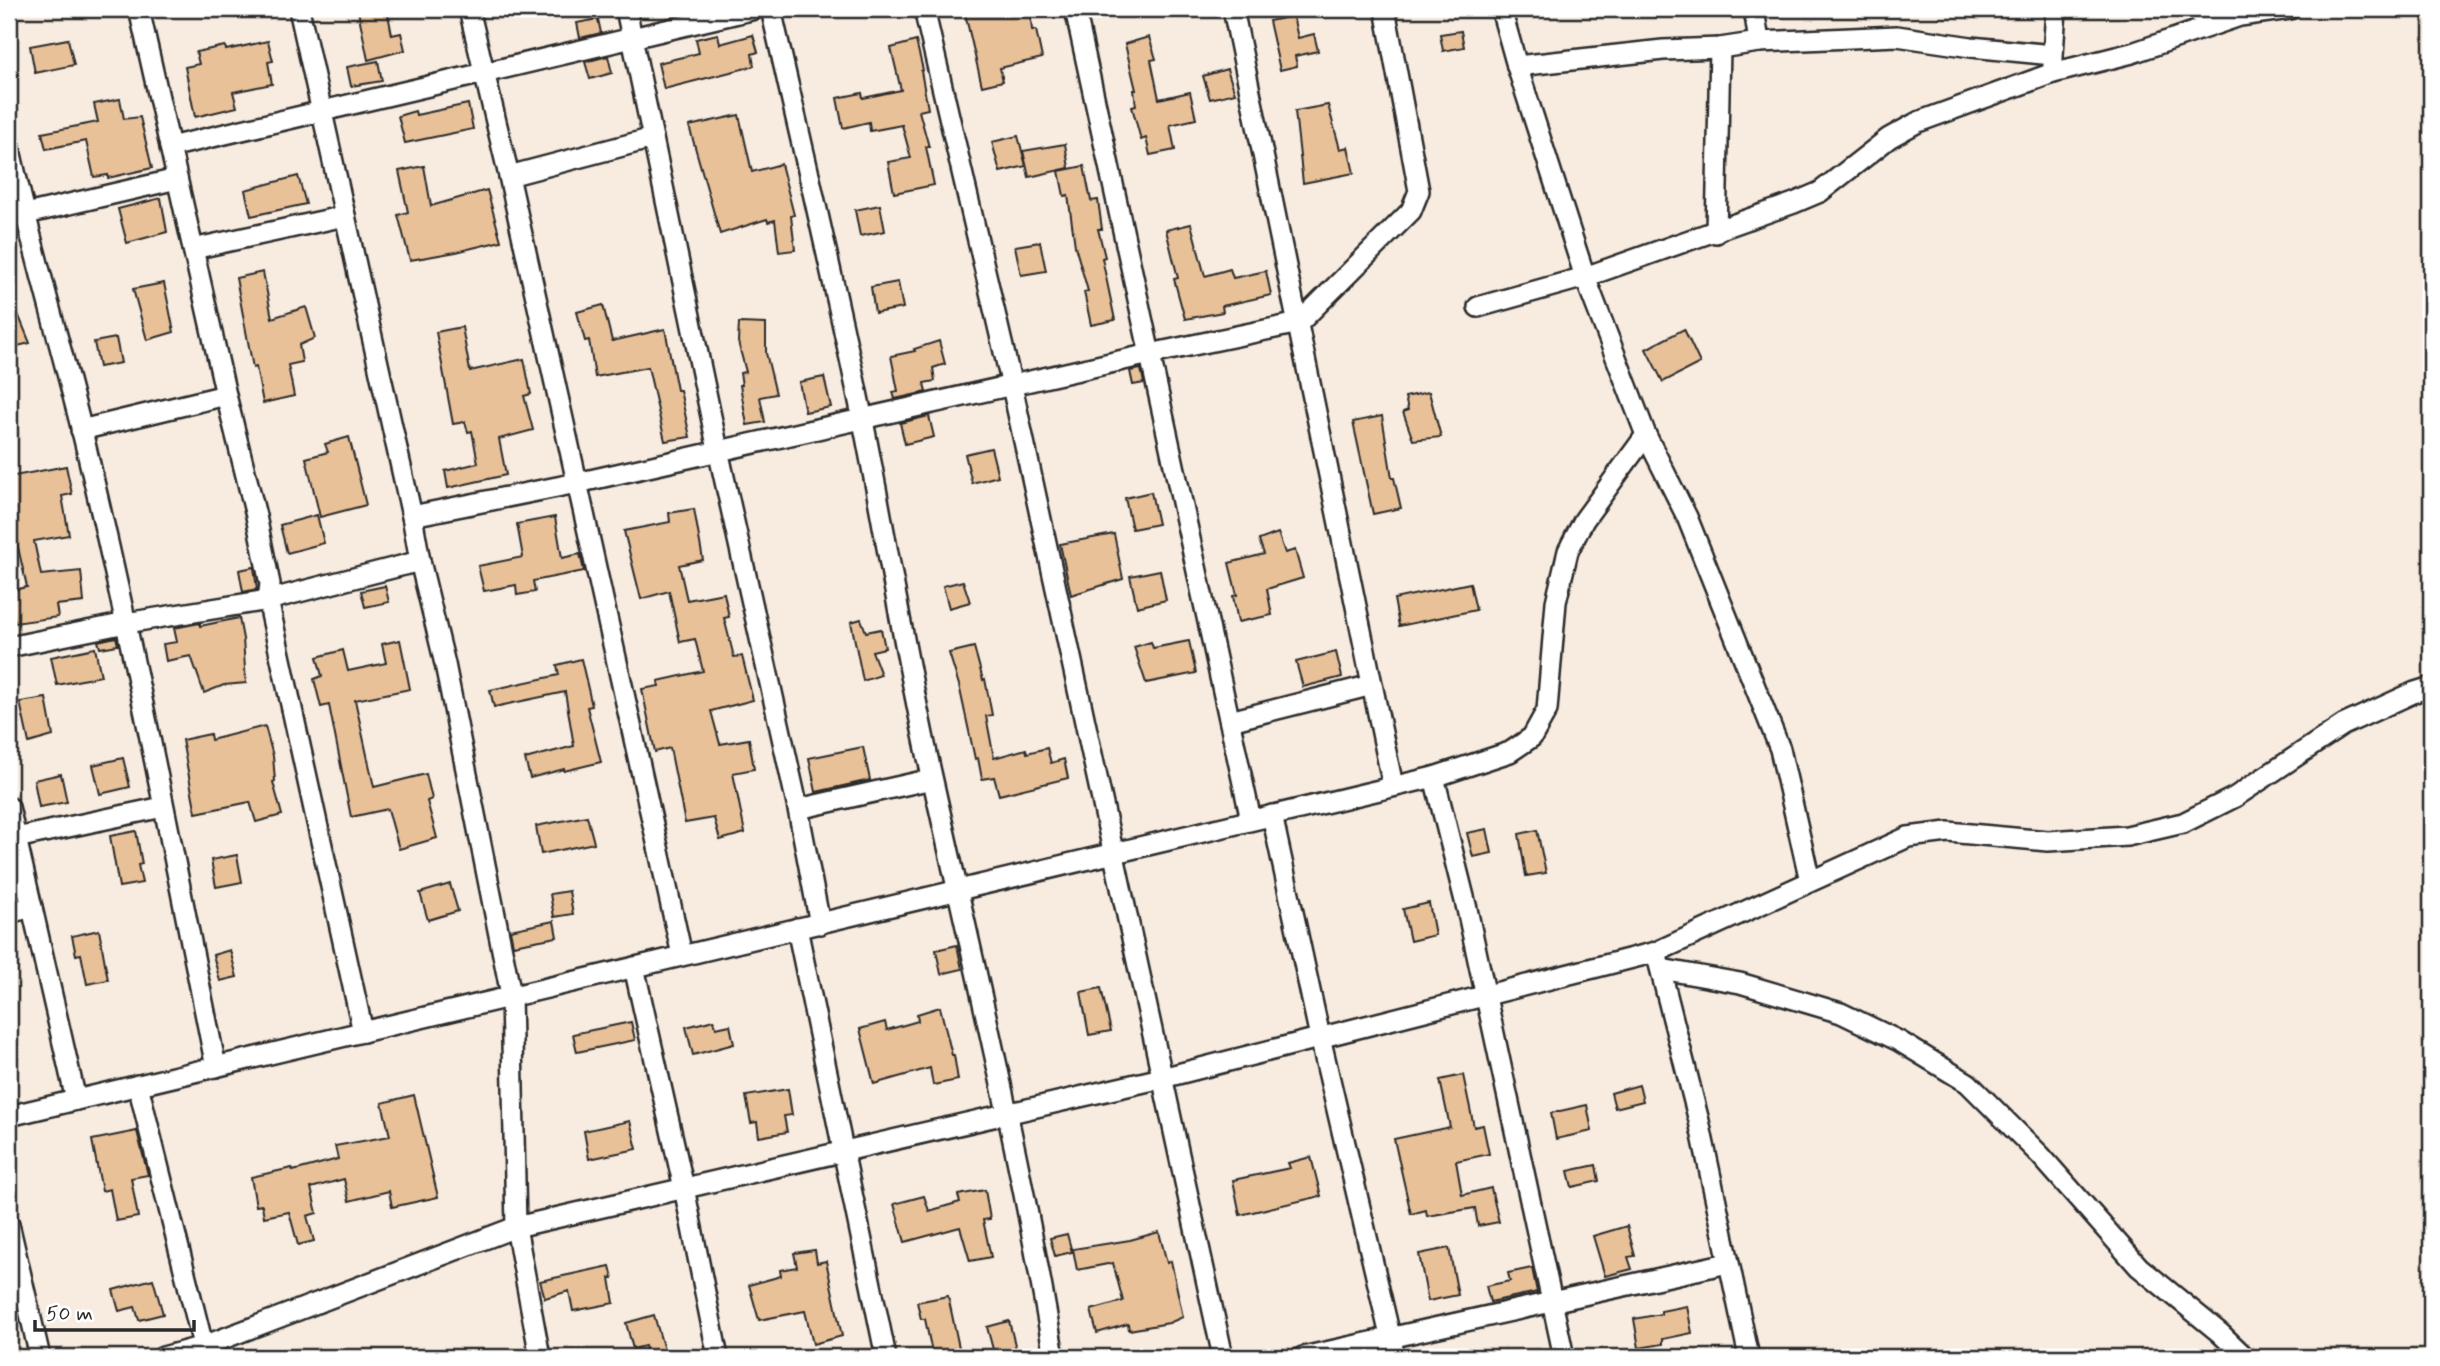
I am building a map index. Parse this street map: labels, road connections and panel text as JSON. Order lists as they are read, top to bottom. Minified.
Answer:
{"scale_bar":"50 m"}
